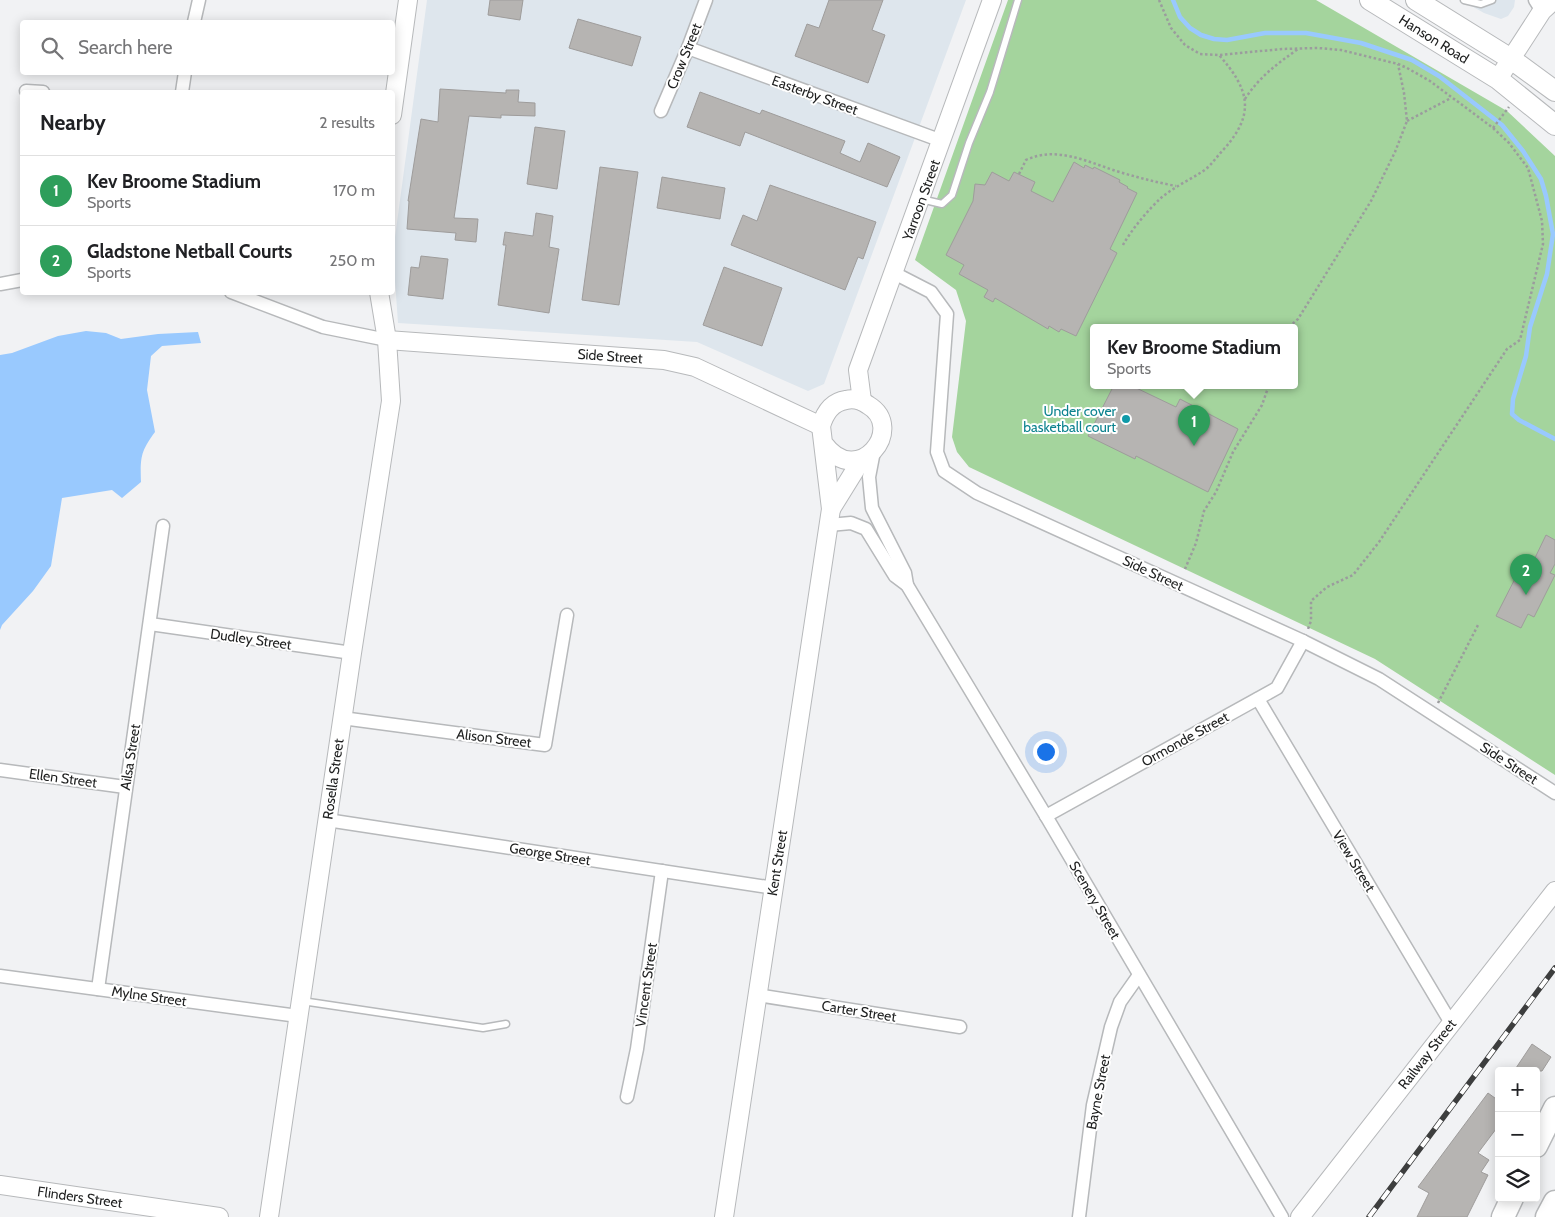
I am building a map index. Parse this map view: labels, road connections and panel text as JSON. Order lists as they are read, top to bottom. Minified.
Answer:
{"streets":{"main road":["Hanson Road"],"street":["Crow Street","Easterby Street","Yarroon Street","Side Street","Dudley Street","Alison Street","Ormonde Street","Ailsa Street","Ellen Street","Rosella Street","George Street","View Street","Kent Street","Scenery Street","Vincent Street","Mylne Street","Carter Street","Railway Street","Bayne Street","Flinders Street"]},"crossings":[["Crow Street","Easterby Street"],["Easterby Street","Yarroon Street"],["Yarroon Street","Side Street"],["Yarroon Street","Kent Street"],["Yarroon Street","Scenery Street"],["Side Street","Ormonde Street"],["Side Street","Rosella Street"],["Side Street","Kent Street"],["Side Street","Scenery Street"],["Dudley Street","Ailsa Street"],["Dudley Street","Rosella Street"],["Alison Street","Rosella Street"],["Ormonde Street","View Street"],["Ormonde Street","Scenery Street"],["Ailsa Street","Ellen Street"],["Ailsa Street","Mylne Street"],["Rosella Street","George Street"],["Rosella Street","Mylne Street"],["George Street","Kent Street"],["George Street","Vincent Street"],["View Street","Railway Street"],["Kent Street","Scenery Street"],["Kent Street","Carter Street"],["Scenery Street","Bayne Street"]],"places":["Under cover basketball court"],"page":{"search":"Search here","heading":["Nearby","2 results"],"list":[{"mark":"1","name":"Kev Broome Stadium","note":"Sports","value":"170 m"},{"mark":"2","name":"Gladstone Netball Courts","note":"Sports","value":"250 m"}],"popup":["Kev Broome Stadium","Sports"],"pins":["1","2"],"map_buttons":["+","−"]}}
